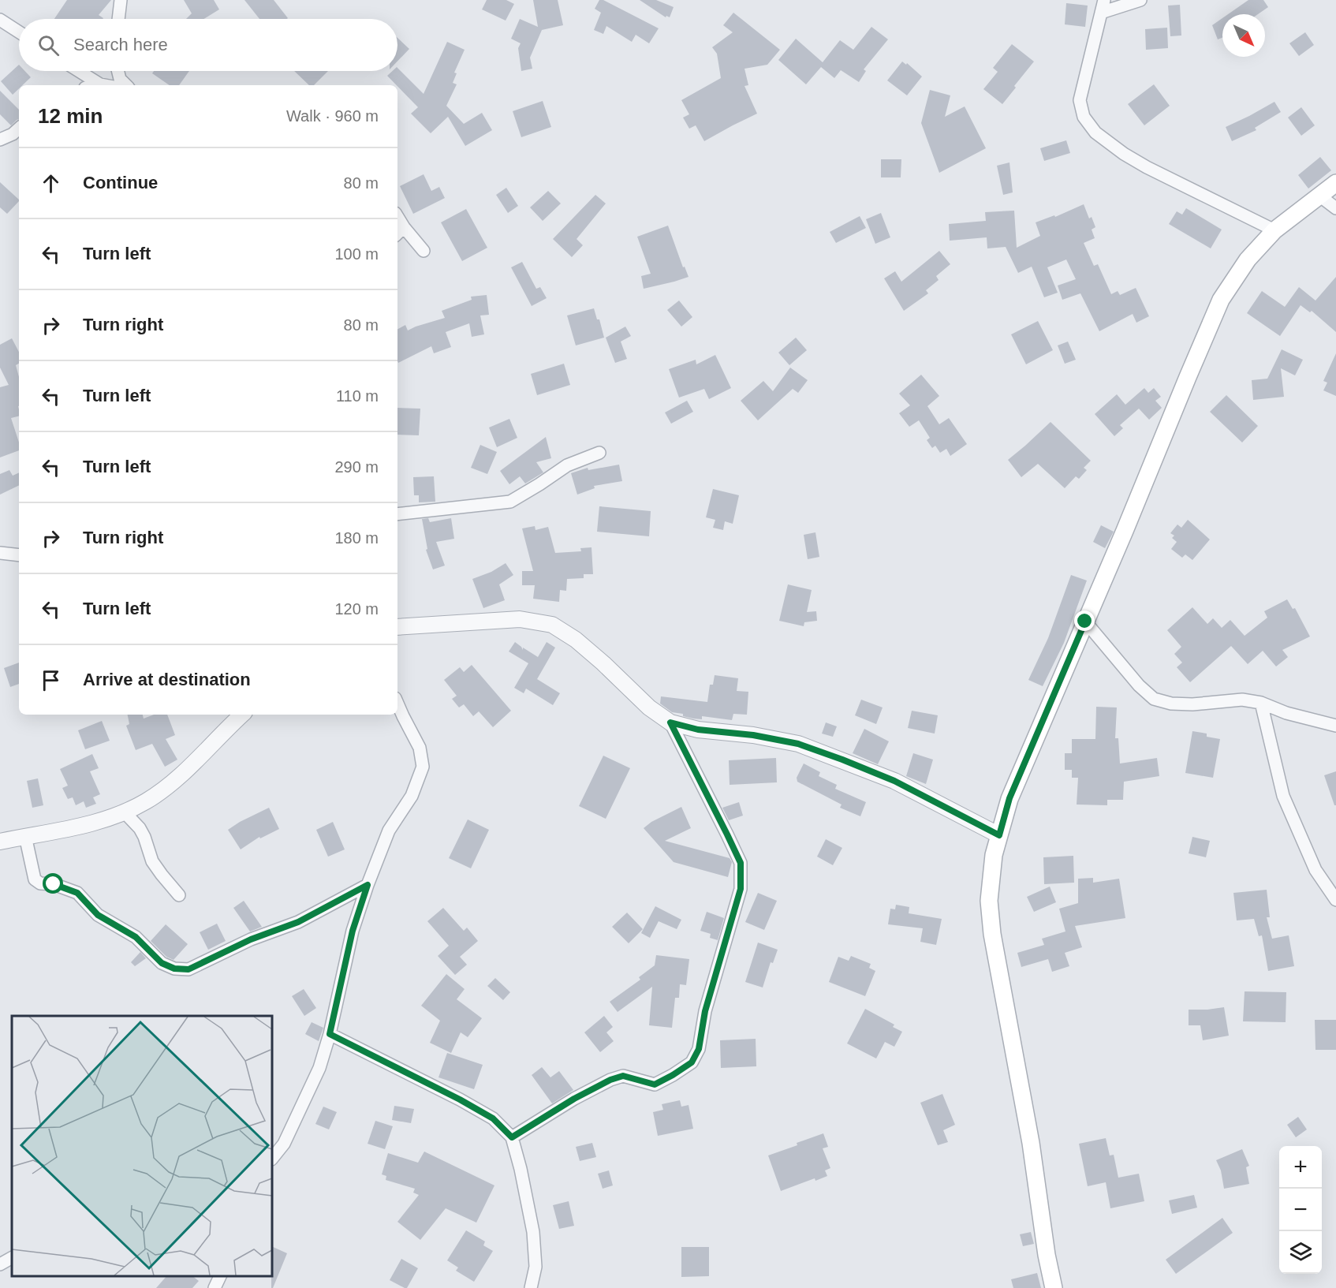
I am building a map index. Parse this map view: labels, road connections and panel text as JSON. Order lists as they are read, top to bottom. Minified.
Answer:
{"north":"bottom right","page":{"search":"Search here","heading":["12 min","Walk · 960 m"],"list":[["Continue","80 m"],["Turn left","100 m"],["Turn right","80 m"],["Turn left","110 m"],["Turn left","290 m"],["Turn right","180 m"],["Turn left","120 m"],"Arrive at destination"],"map_buttons":["+","−"]}}
